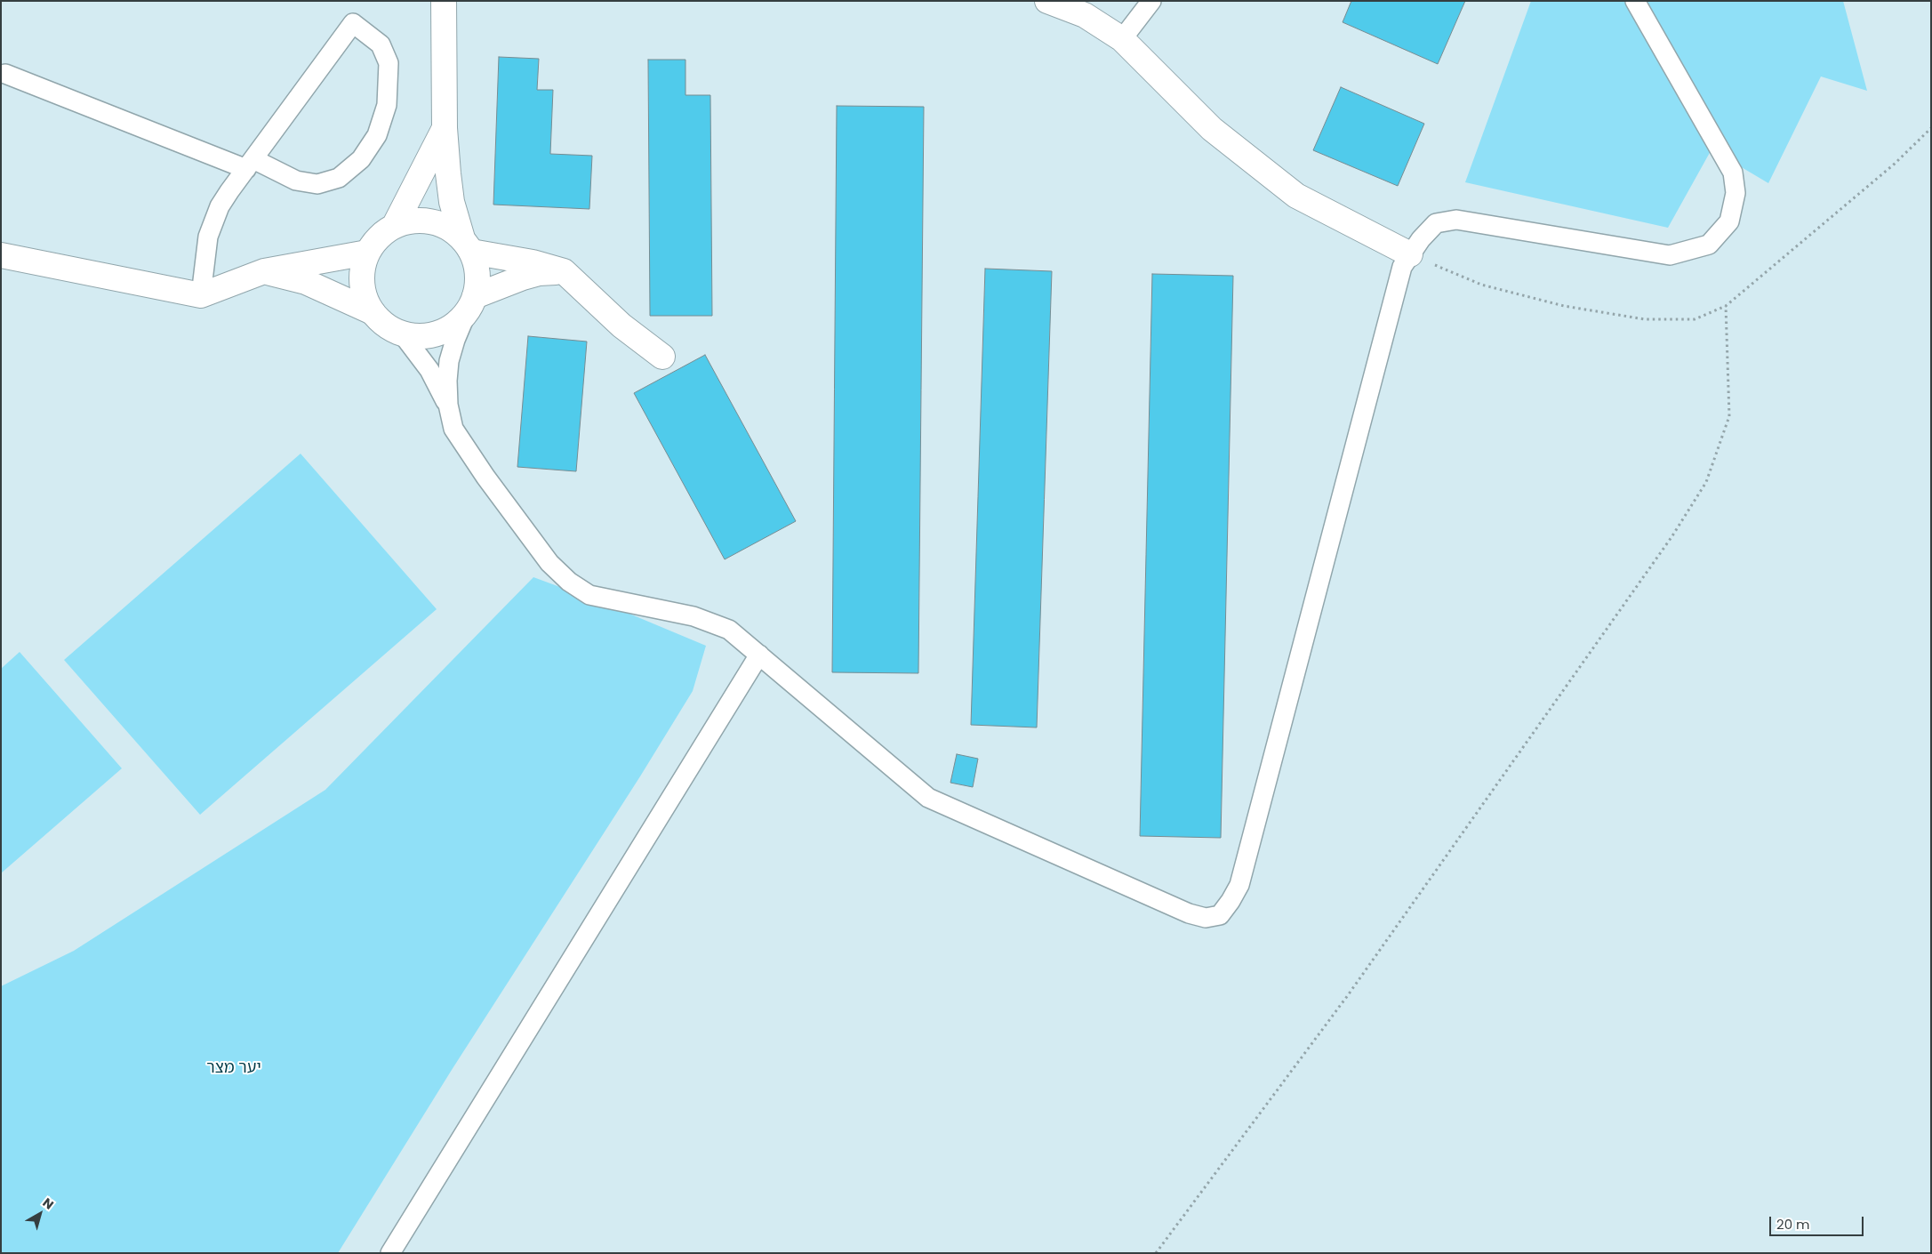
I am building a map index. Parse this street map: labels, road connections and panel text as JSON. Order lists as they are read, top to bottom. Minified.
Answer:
{"parks":["יער מצר"],"scale_bar":"20 m","north":"top right"}
